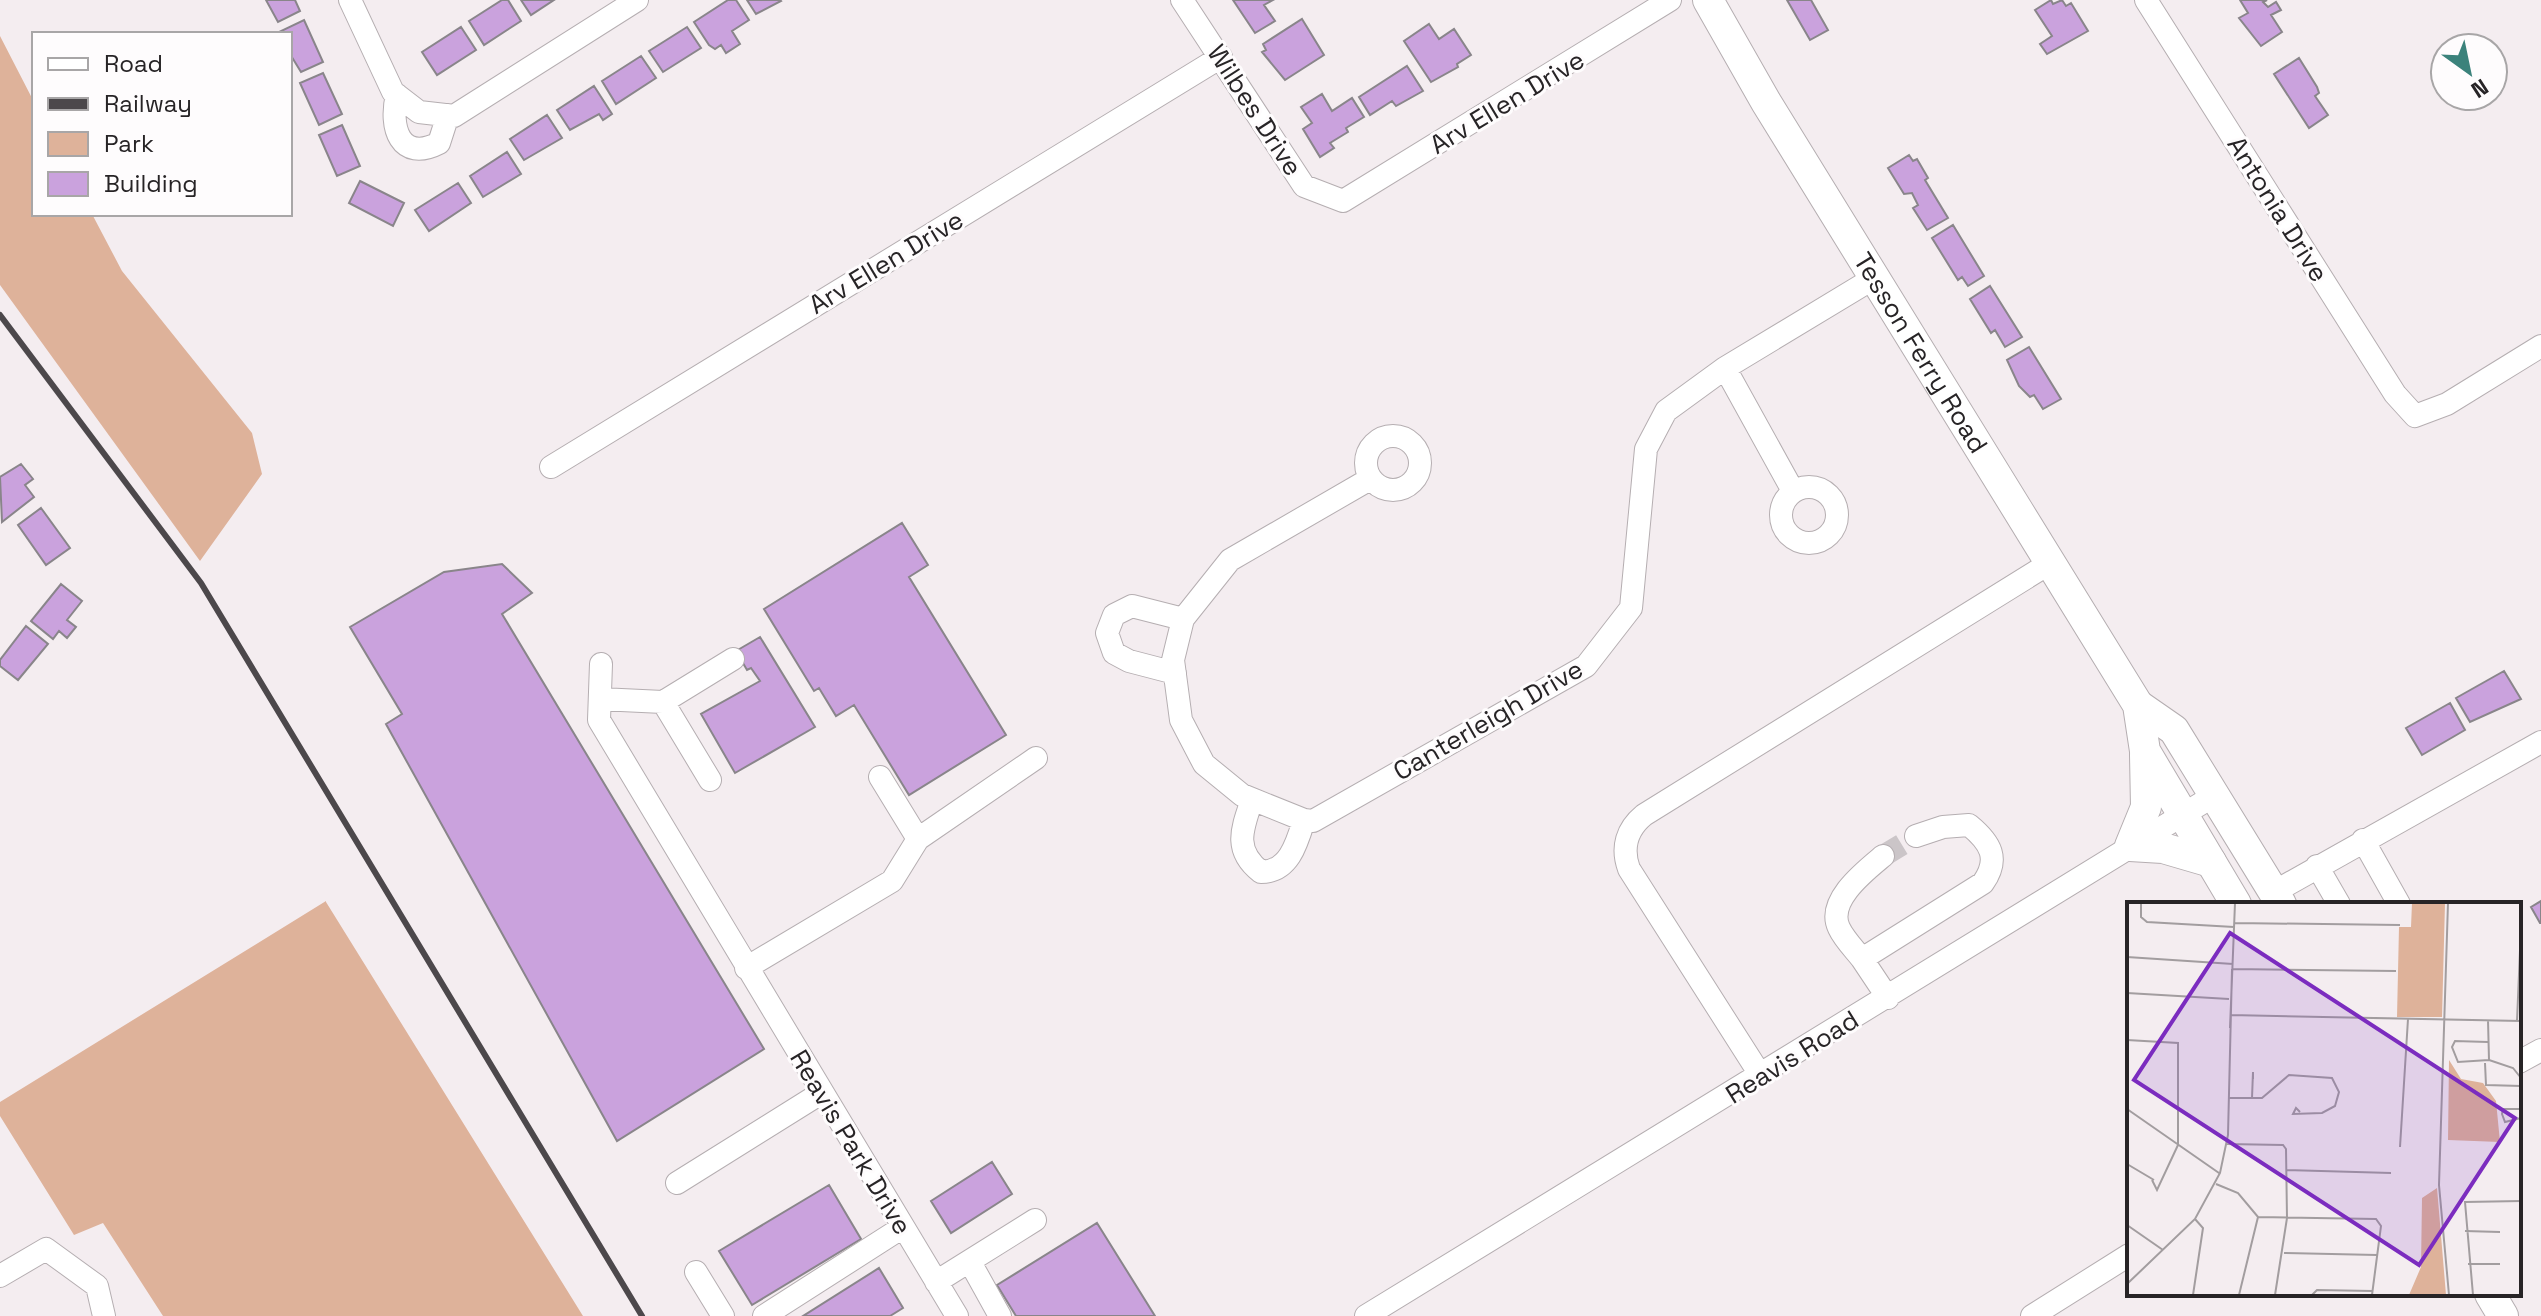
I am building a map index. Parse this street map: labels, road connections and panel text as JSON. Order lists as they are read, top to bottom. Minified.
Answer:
{"streets":{"main road":["Tesson Ferry Road"],"street":["Arv Ellen Drive","Wilbes Drive","Antonia Drive","Canterleigh Drive","Reavis Road","Reavis Park Drive"]},"crossings":[["Arv Ellen Drive","Wilbes Drive"],["Tesson Ferry Road","Canterleigh Drive"],["Tesson Ferry Road","Reavis Road"]],"legend":["Road","Railway","Park","Building"],"north":"bottom right"}
